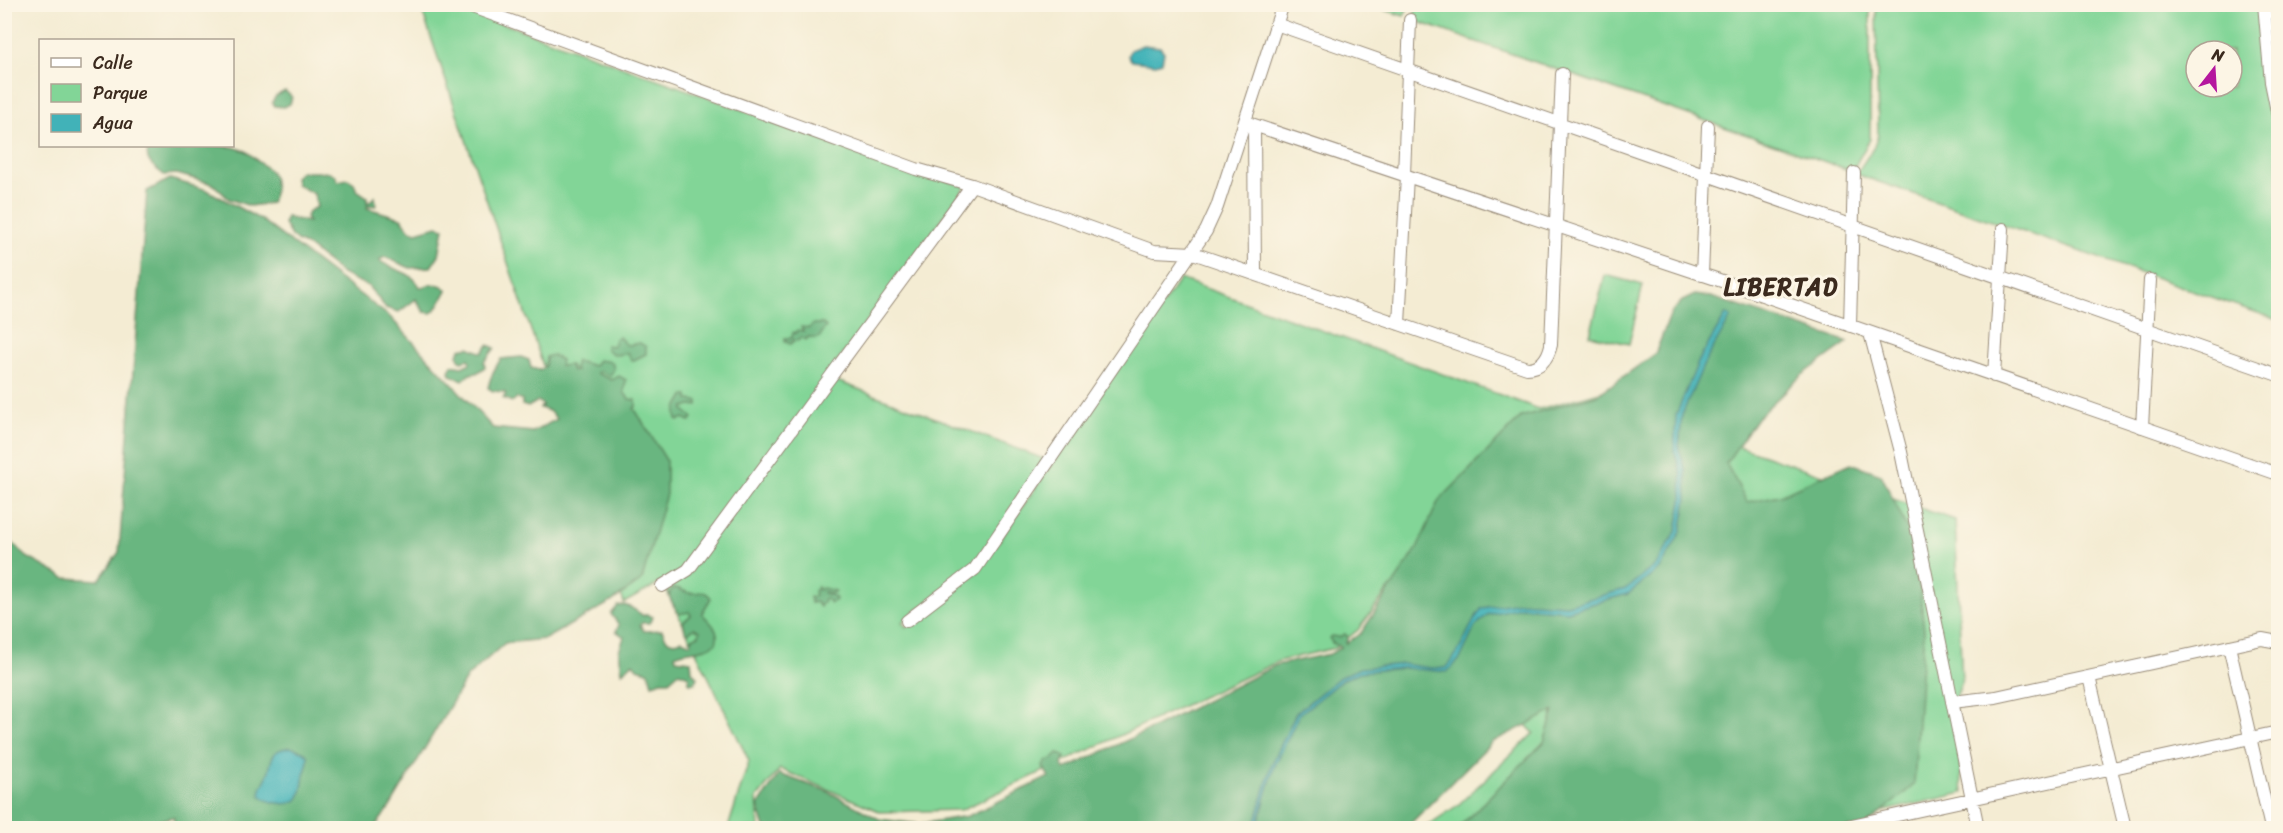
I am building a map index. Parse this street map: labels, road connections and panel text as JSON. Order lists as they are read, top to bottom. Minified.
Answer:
{"districts":["LIBERTAD"],"legend":["Calle","Parque","Agua"],"north":"top"}
